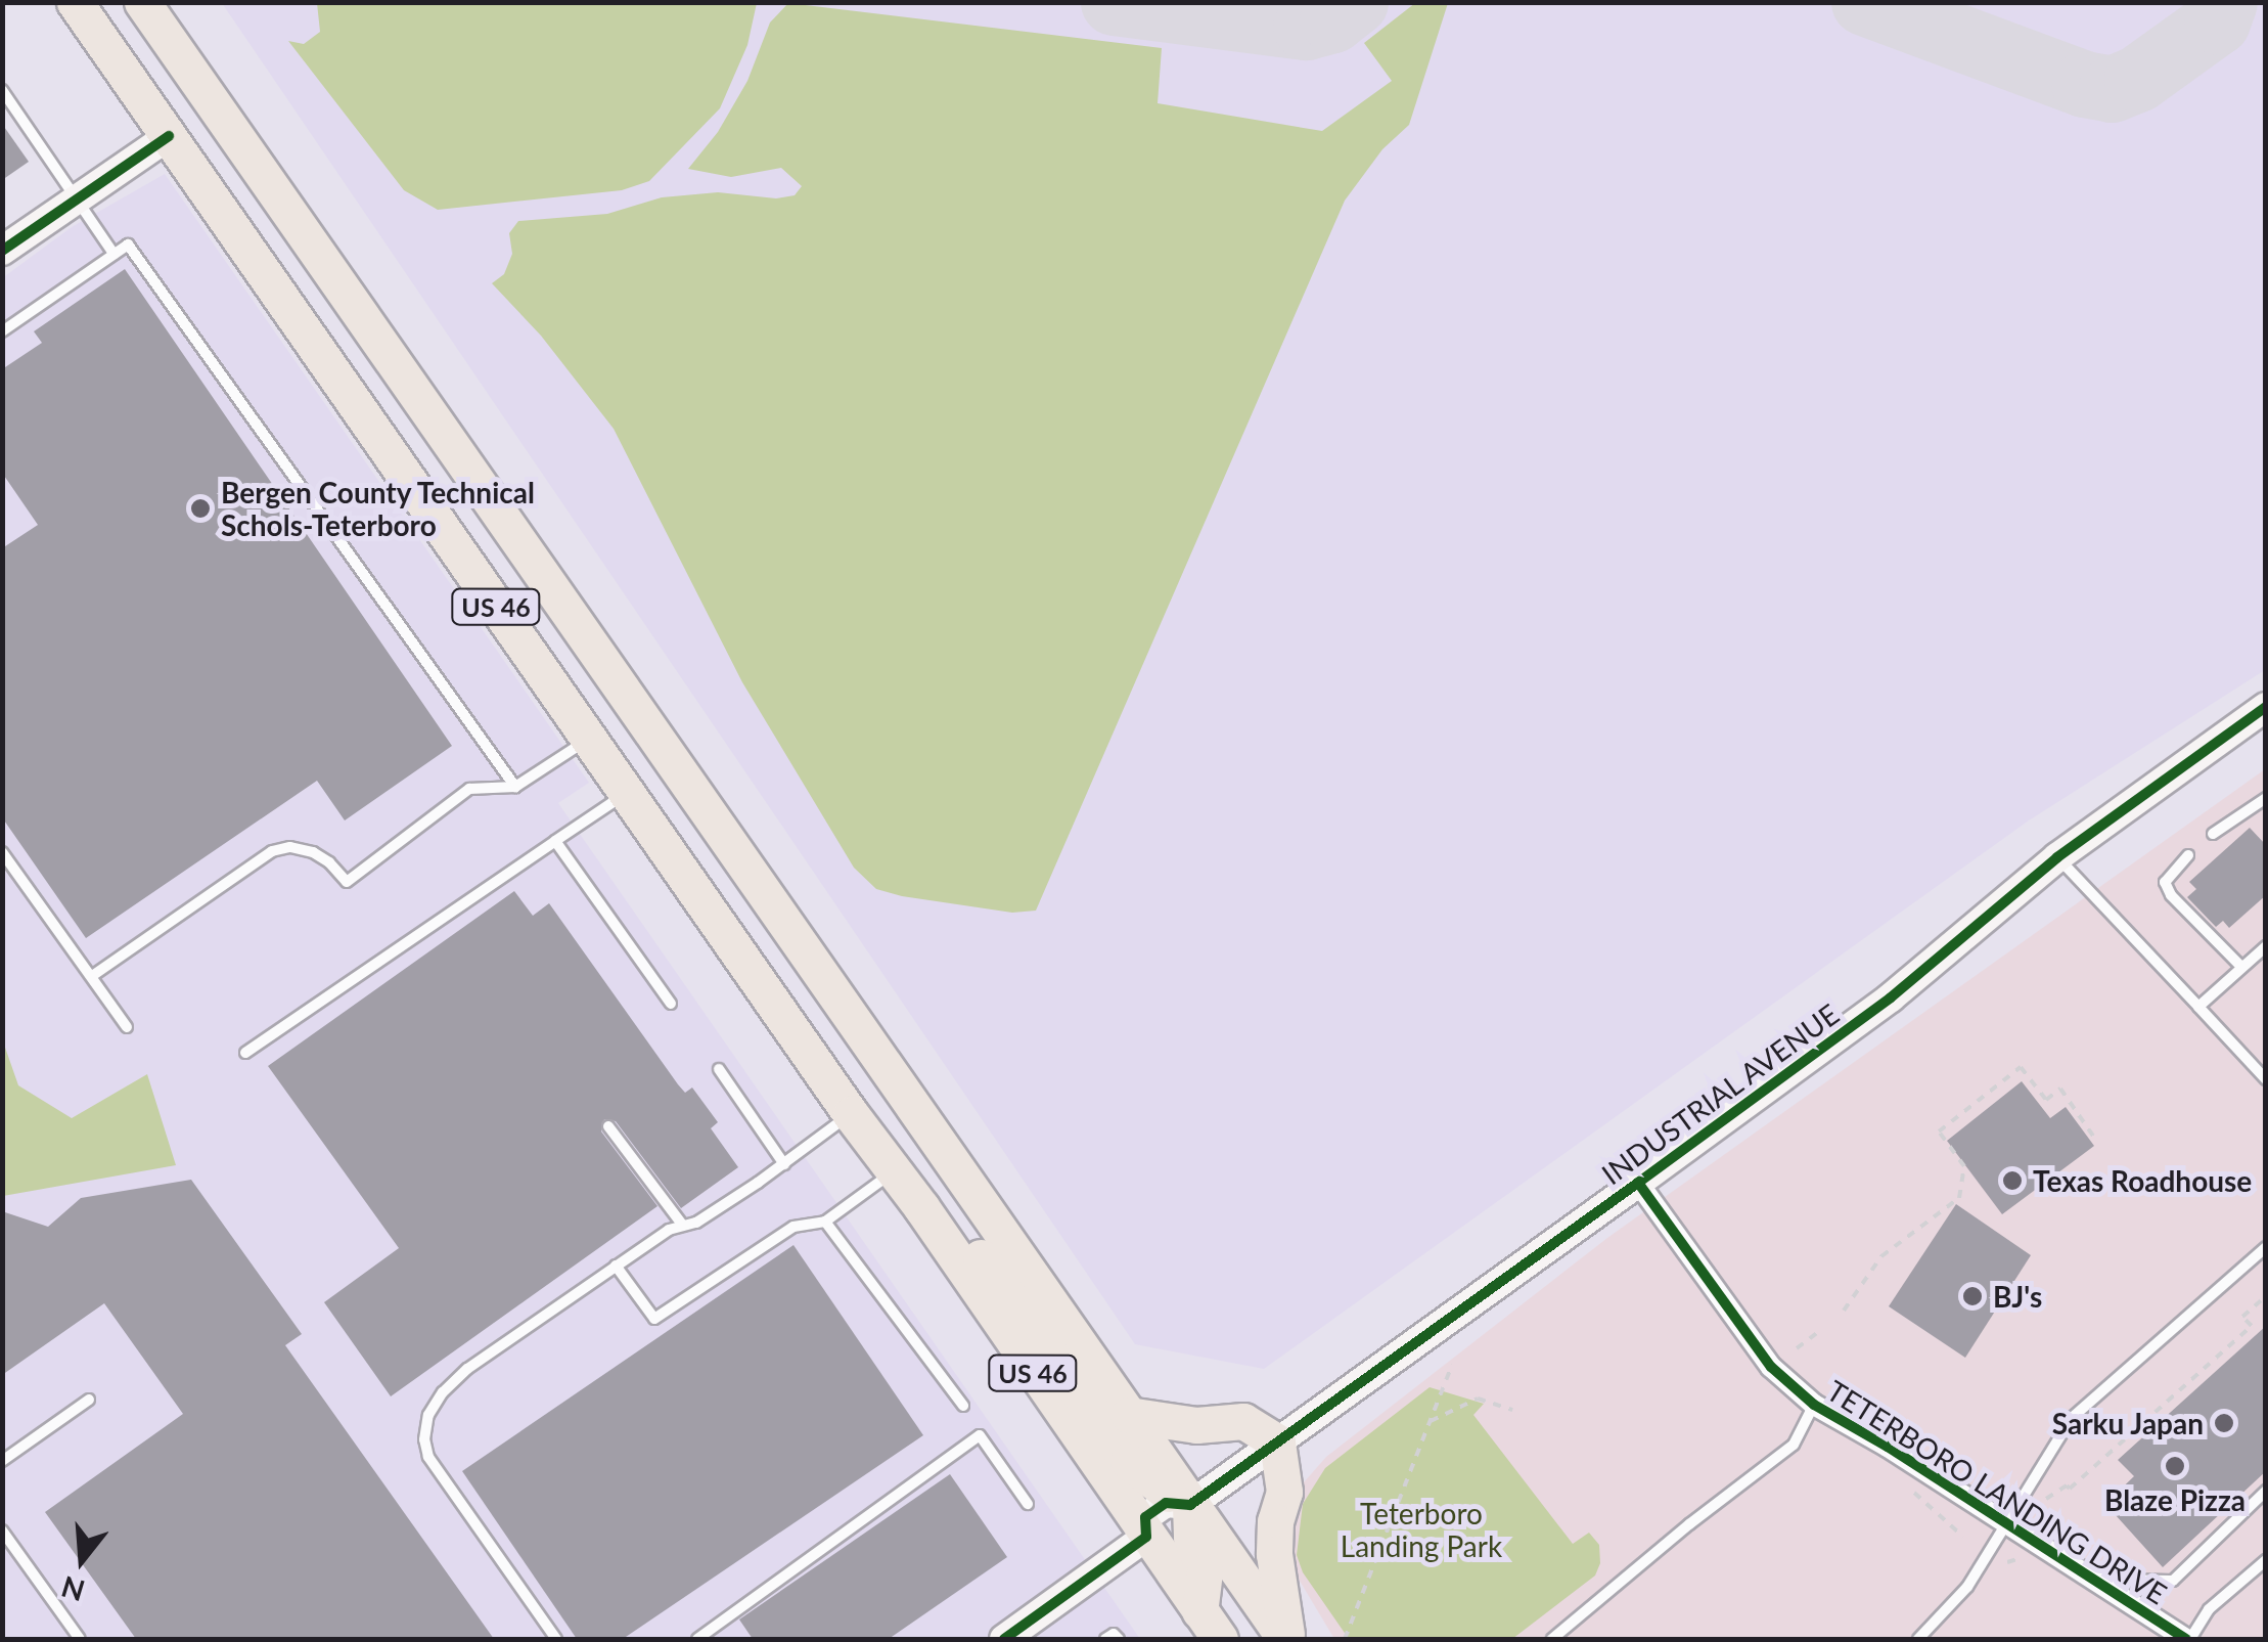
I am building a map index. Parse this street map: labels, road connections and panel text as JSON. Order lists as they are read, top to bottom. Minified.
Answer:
{"streets":{"highway":["US 46"],"street":["INDUSTRIAL AVENUE","TETERBORO LANDING DRIVE"]},"crossings":[["US 46","INDUSTRIAL AVENUE"],["INDUSTRIAL AVENUE","TETERBORO LANDING DRIVE"]],"parks":["Teterboro Landing Park"],"places":["Bergen County Technical Schols-Teterboro","Texas Roadhouse","BJ's","Sarku Japan","Blaze Pizza"],"north":"bottom"}
